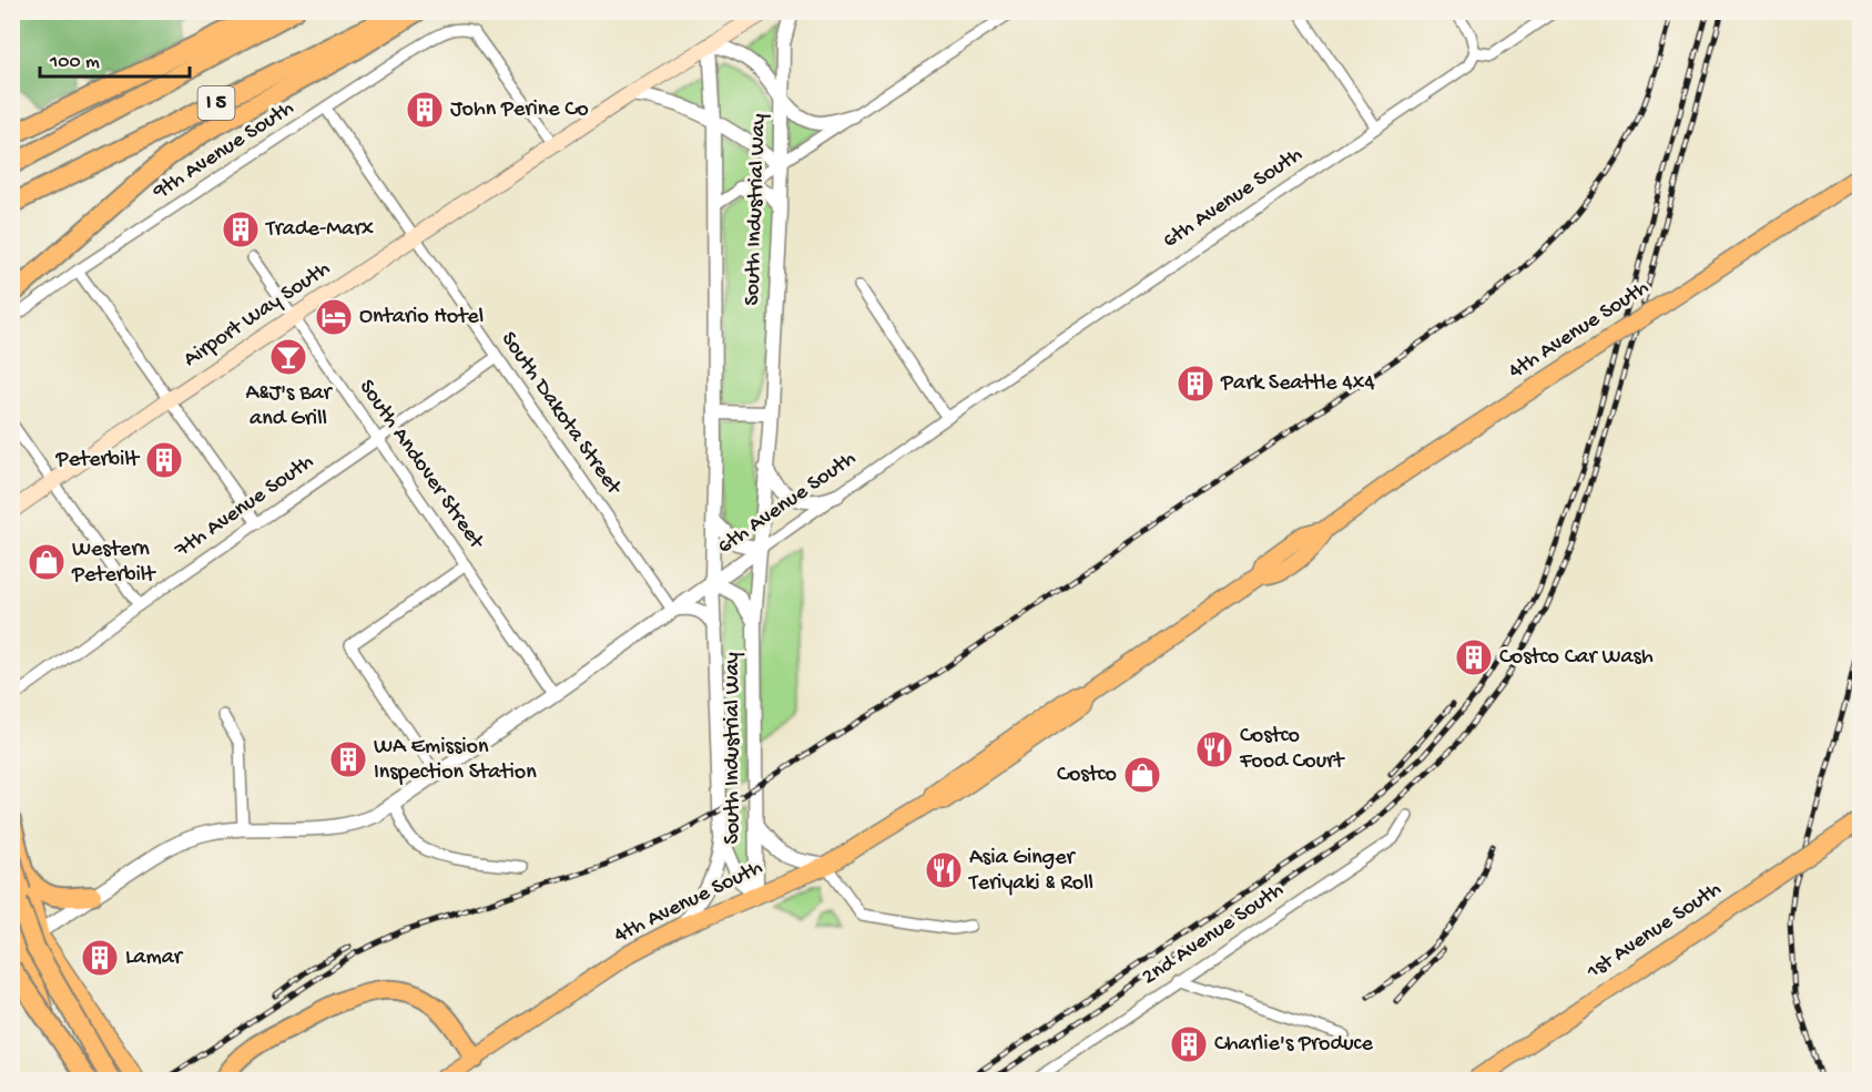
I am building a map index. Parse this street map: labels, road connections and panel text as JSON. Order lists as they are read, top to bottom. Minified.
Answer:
{"streets":{"highway":["I 5"],"main road":["6th Avenue South","Airport Way South","4th Avenue South","1st Avenue South"],"street":["9th Avenue South","South Industrial Way","South Dakota Street","South Andover Street","7th Avenue South","2nd Avenue South"]},"crossings":[["9th Avenue South","Airport Way South"],["9th Avenue South","South Dakota Street"],["6th Avenue South","South Industrial Way"],["6th Avenue South","South Dakota Street"],["6th Avenue South","South Andover Street"],["South Industrial Way","Airport Way South"],["South Industrial Way","4th Avenue South"],["Airport Way South","South Dakota Street"],["Airport Way South","South Andover Street"],["South Dakota Street","7th Avenue South"],["South Andover Street","7th Avenue South"]],"places":{"building":["John Perine Co","Trade-Marx","Park Seattle 4x4","Peterbilt","Costco Car Wash","WA Emission Inspection Station","Lamar","Charlie's Produce"],"hotel":["Ontario Hotel"],"bar":["A&J's Bar and Grill"],"shop":["Western Peterbilt","Costco"],"restaurant":["Costco Food Court","Asia Ginger Teriyaki & Roll"]},"scale_bar":"100 m"}
